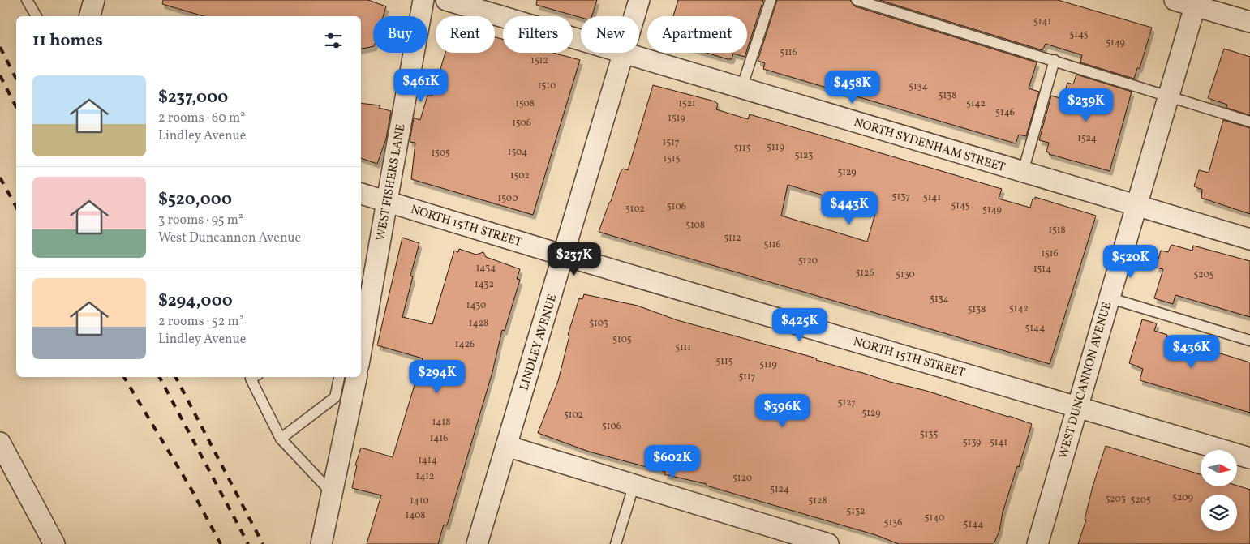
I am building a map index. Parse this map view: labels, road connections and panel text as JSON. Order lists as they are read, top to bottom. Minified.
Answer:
{"streets":{"street":["NORTH SYDENHAM STREET","WEST FISHERS LANE","NORTH 15TH STREET","LINDLEY AVENUE","WEST DUNCANNON AVENUE"]},"crossings":[["NORTH SYDENHAM STREET","LINDLEY AVENUE"],["NORTH SYDENHAM STREET","WEST DUNCANNON AVENUE"],["WEST FISHERS LANE","NORTH 15TH STREET"],["NORTH 15TH STREET","LINDLEY AVENUE"],["NORTH 15TH STREET","WEST DUNCANNON AVENUE"]],"house_numbers":["5141","5145","5149","5116","1512","1510","5134","5138","1508","1521","5142","5146","1519","1506","1524","1517","5119","5115","1504","1505","5123","1515","5129","1502","5137","5141","1500","5145","5106","5102","5149","5108","1518","5112","5116","1516","5120","1434","1514","5126","5130","5205","1432","5134","1430","5142","5138","1428","5103","5144","5105","1426","5111","5115","5119","5117","5127","5129","5102","1418","5106","5135","1416","5139","5141","1414","1412","5120","5124","5209","5203","5205","1410","5128","5132","1408","5140","5136","5144"],"north":"right","page":{"chip":["Buy","Rent","Filters","New","Apartment"],"heading":"11 homes","list":[{"name":"$237,000","note":"2 rooms · 60 m² · Lindley Avenue"},{"name":"$520,000","note":"3 rooms · 95 m² · West Duncannon Avenue"},{"name":"$294,000","note":"2 rooms · 52 m² · Lindley Avenue"}],"price":["$461K","$458K","$239K","$443K","$237K","$520K","$425K","$436K","$294K","$396K","$602K"]}}
